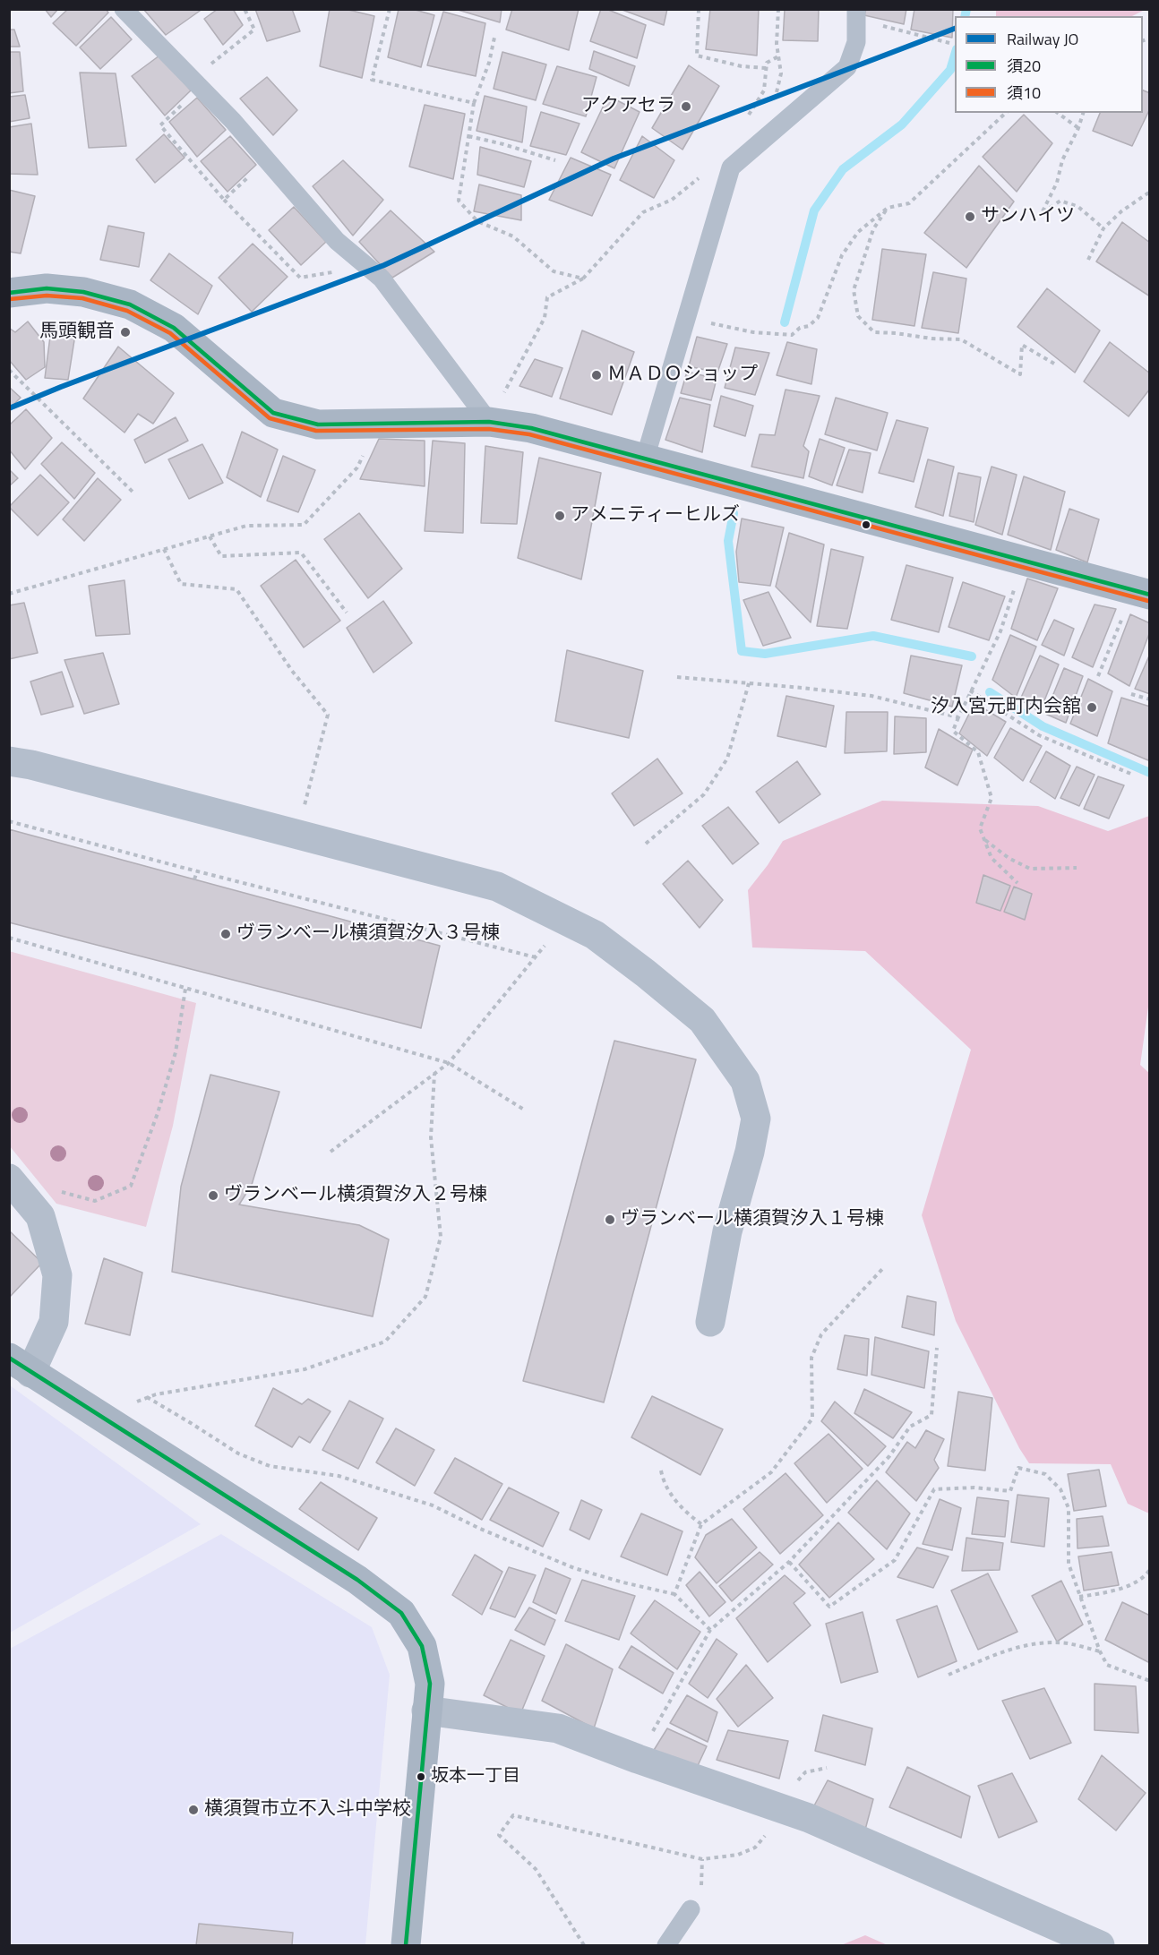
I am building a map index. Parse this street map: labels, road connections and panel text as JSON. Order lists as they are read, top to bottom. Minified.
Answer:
{"places":["アクアセラ","サンハイツ","馬頭観音","ＭＡＤＯショップ","アメニティーヒルズ","汐入宮元町内会舘","ヴランベール横須賀汐入３号棟","ヴランベール横須賀汐入２号棟","ヴランベール横須賀汐入１号棟","坂本一丁目","横須賀市立不入斗中学校"],"lines":["rail line JO","transit line 須20","transit line 須10"],"legend":["Railway JO","須20","須10"]}
